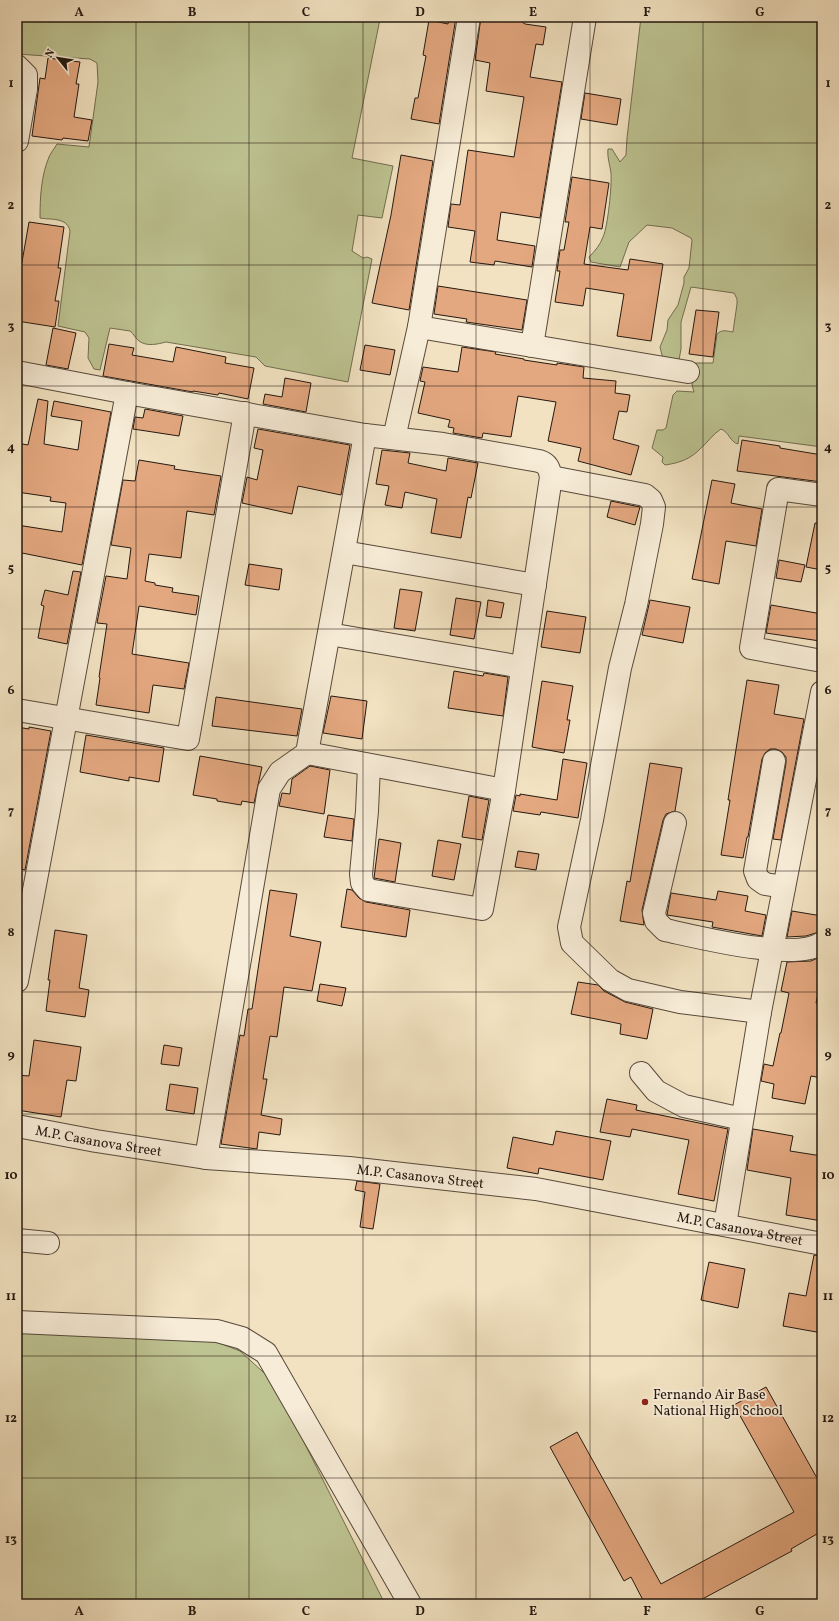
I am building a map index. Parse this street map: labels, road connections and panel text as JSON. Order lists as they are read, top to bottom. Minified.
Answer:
{"streets":{"street":["M.P. Casanova Street"]},"places":["Fernando Air Base National High School"],"north":"top left","grid":{"columns":["A","B","C","D","E","F","G"],"rows":["1","2","3","4","5","6","7","8","9","10","11","12","13"]}}
